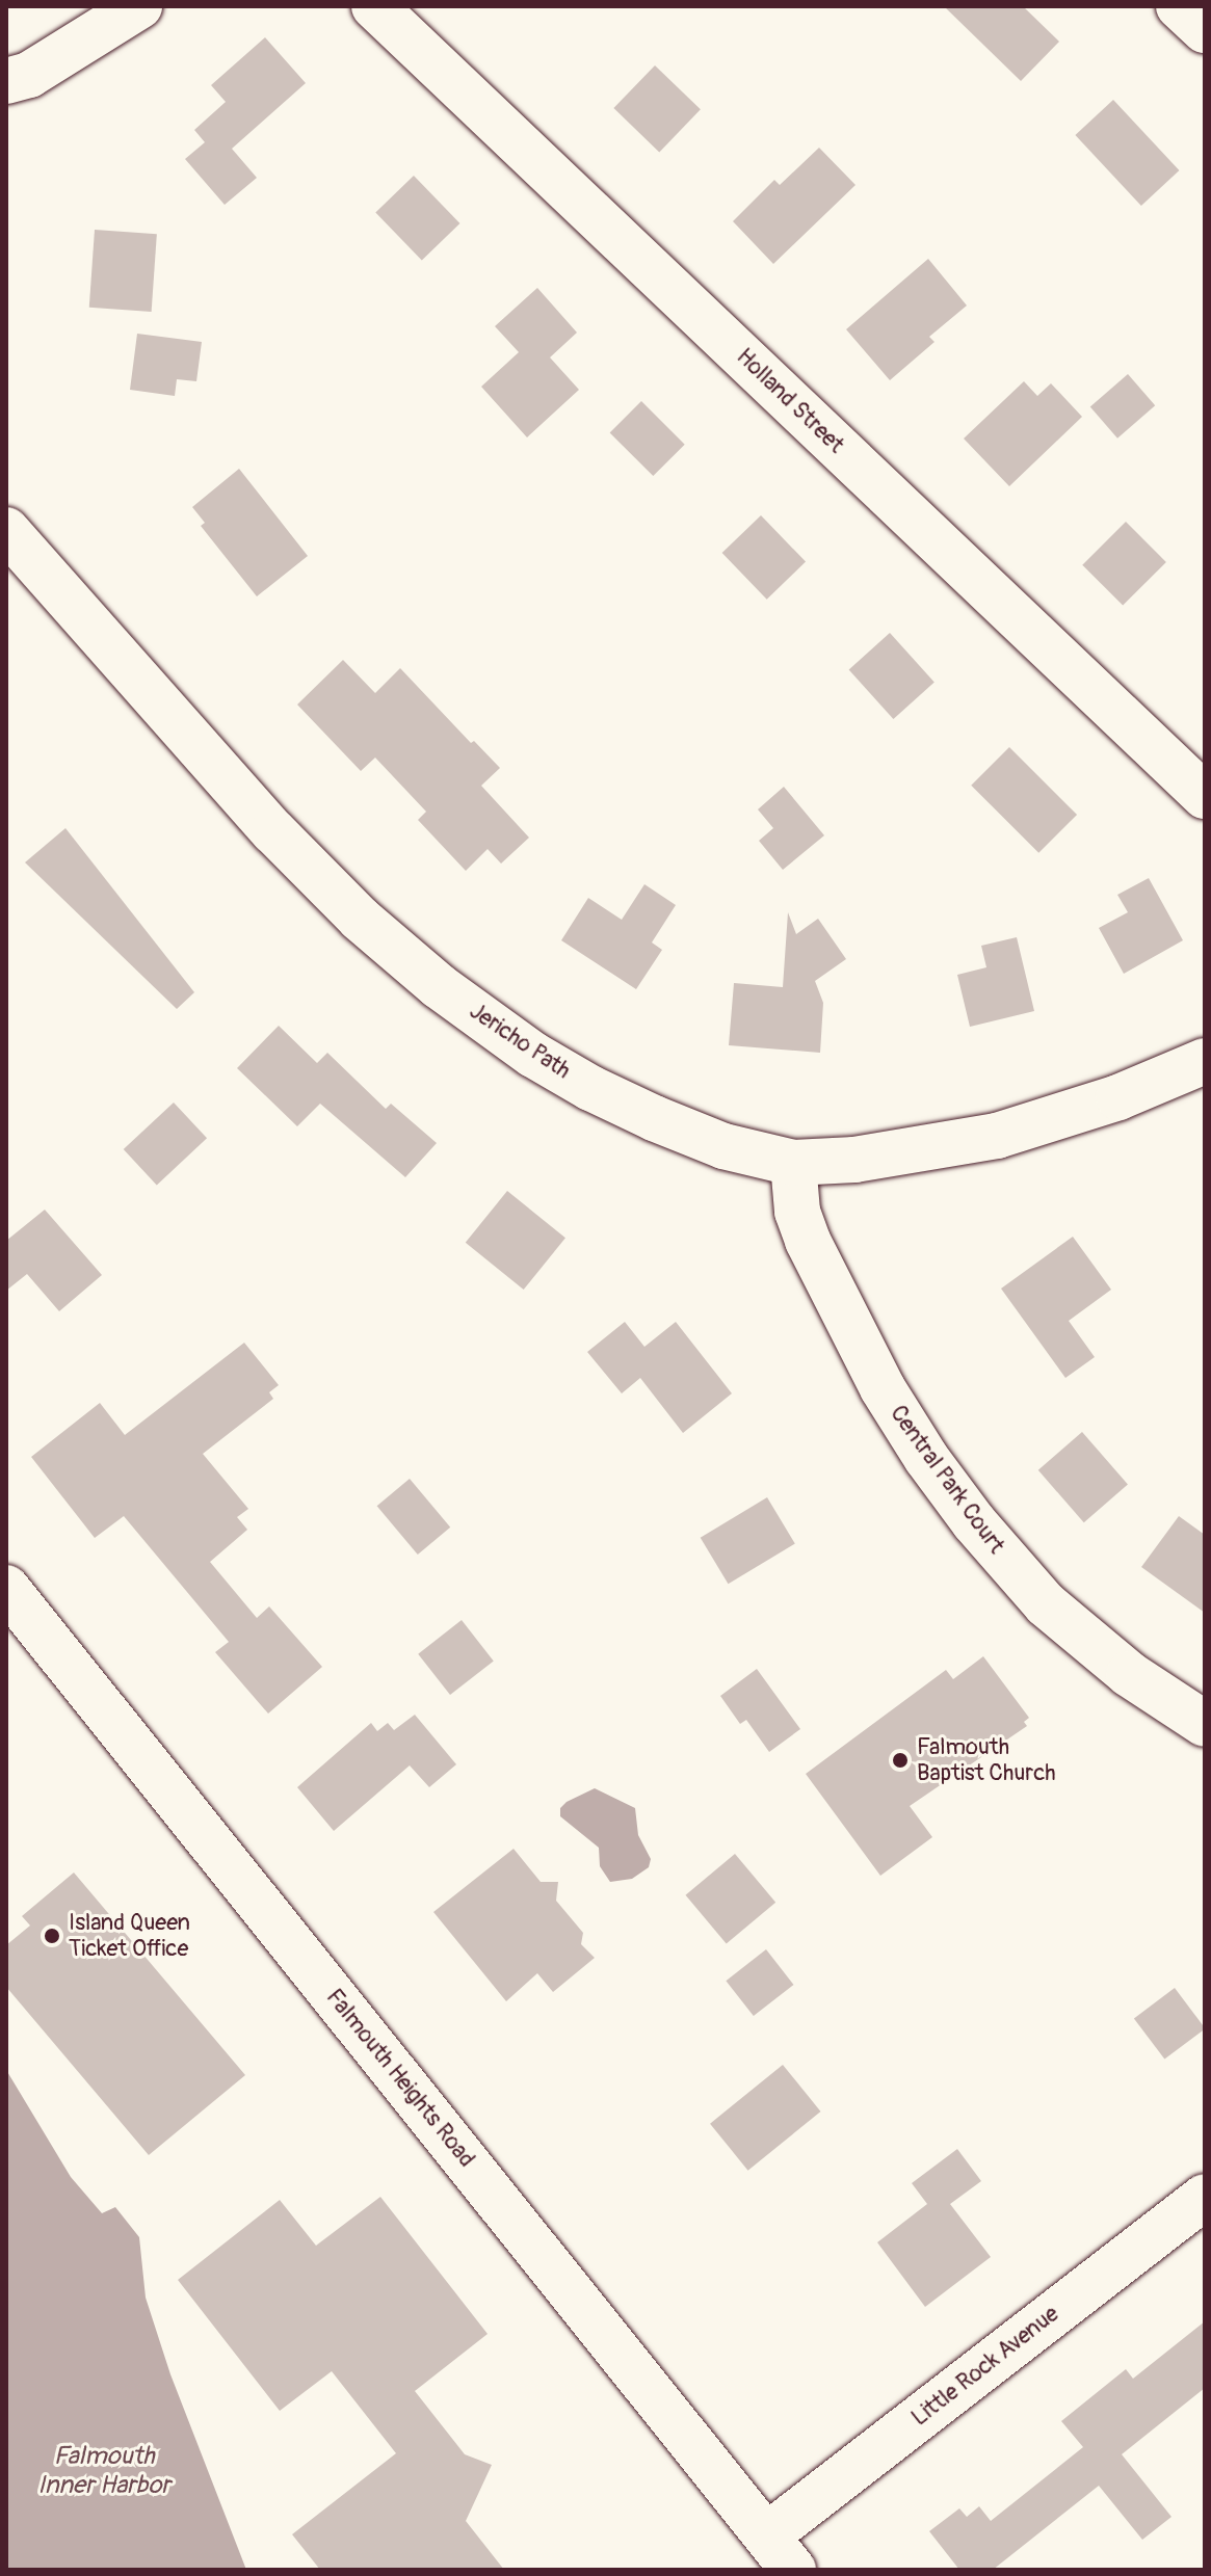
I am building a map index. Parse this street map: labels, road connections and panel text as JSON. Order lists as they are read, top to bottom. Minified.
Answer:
{"streets":{"street":["Holland Street","Jericho Path","Central Park Court","Falmouth Heights Road","Little Rock Avenue"]},"crossings":[["Jericho Path","Central Park Court"],["Falmouth Heights Road","Little Rock Avenue"]],"water":["Falmouth Inner Harbor"],"places":["Falmouth Baptist Church","Island Queen Ticket Office"]}
